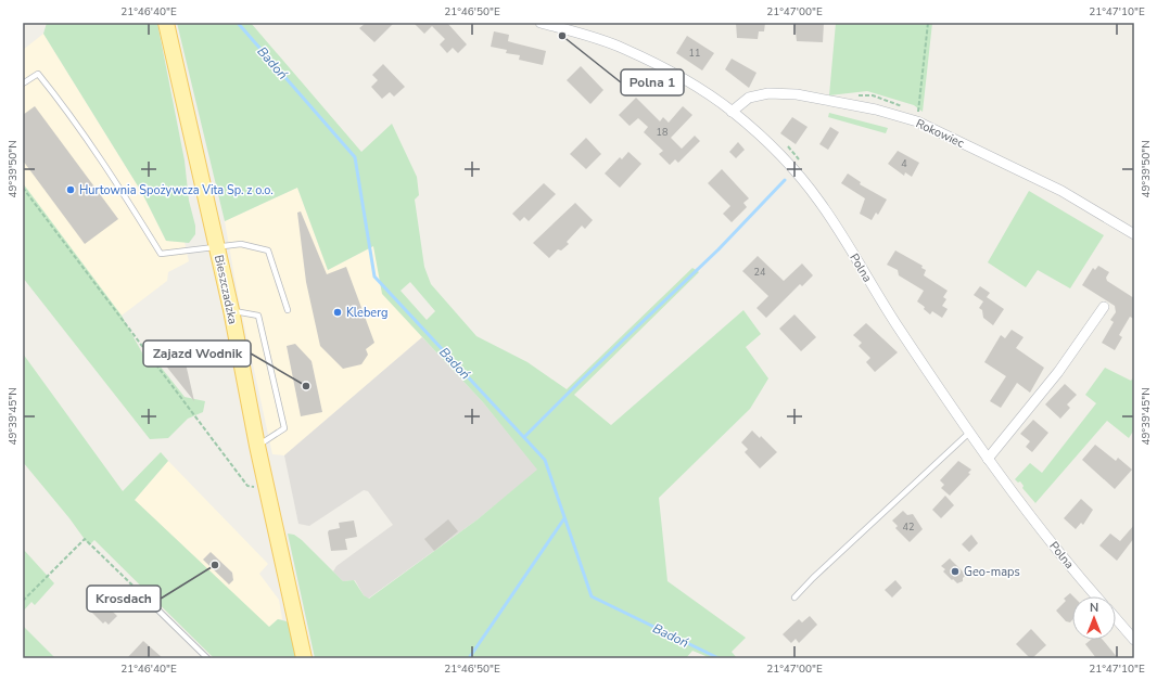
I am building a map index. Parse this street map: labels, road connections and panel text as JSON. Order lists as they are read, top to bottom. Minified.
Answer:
{"streets":{"main road":["Bieszczadzka"],"street":["Rokowiec","Polna"]},"crossings":[["Rokowiec","Polna"]],"water":["Badoń"],"places":["Polna 1","Hurtownia Spożywcza Vita Sp. z o.o.","Kleberg","Zajazd Wodnik","Krosdach","Geo-maps"],"house_numbers":["11","18","4","24","42"],"north":"top","coordinates":["21°46'40\"E","21°46'50\"E","21°47'00\"E","21°47'10\"E","49°39'50\"N","49°39'45\"N"]}
